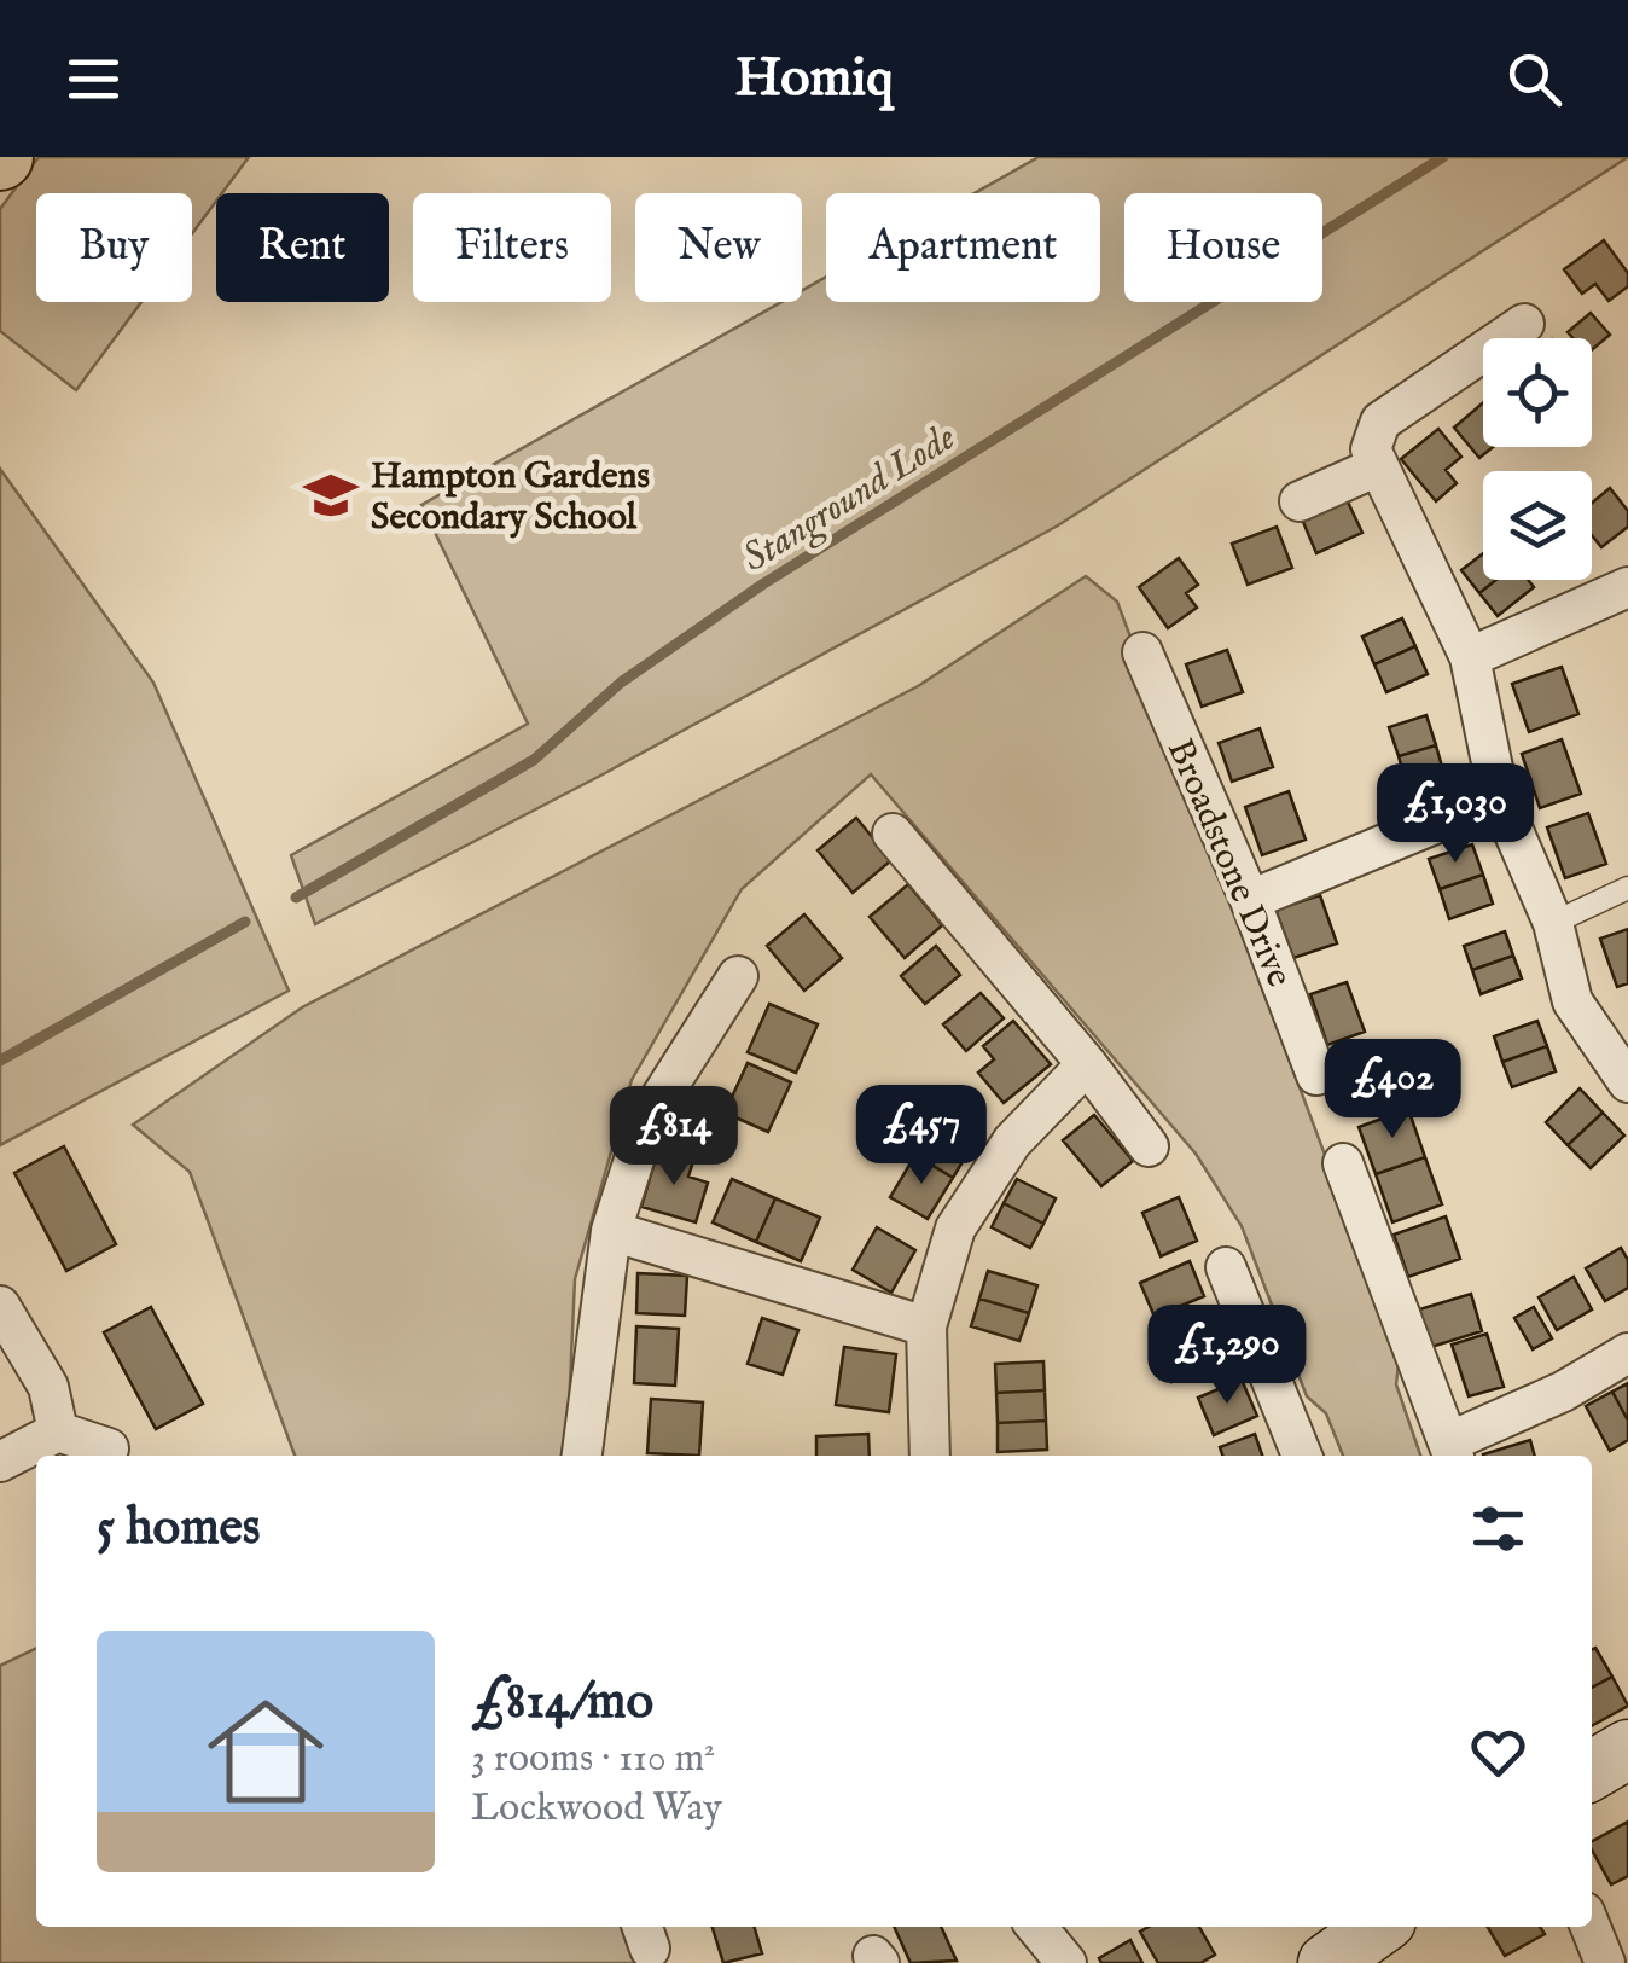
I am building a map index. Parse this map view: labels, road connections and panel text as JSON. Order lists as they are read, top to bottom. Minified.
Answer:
{"streets":{"street":["Broadstone Drive"]},"water":["Stanground Lode"],"places":{"school or university":["Hampton Gardens Secondary School"]},"page":{"header":"Homiq","chip":["Buy","Rent","Filters","New","Apartment","House"],"price":["£1,030","£402","£457","£814","£1,290"],"heading":"5 homes","list":[{"name":"£814/mo","note":"3 rooms · 110 m² · Lockwood Way"}]}}
